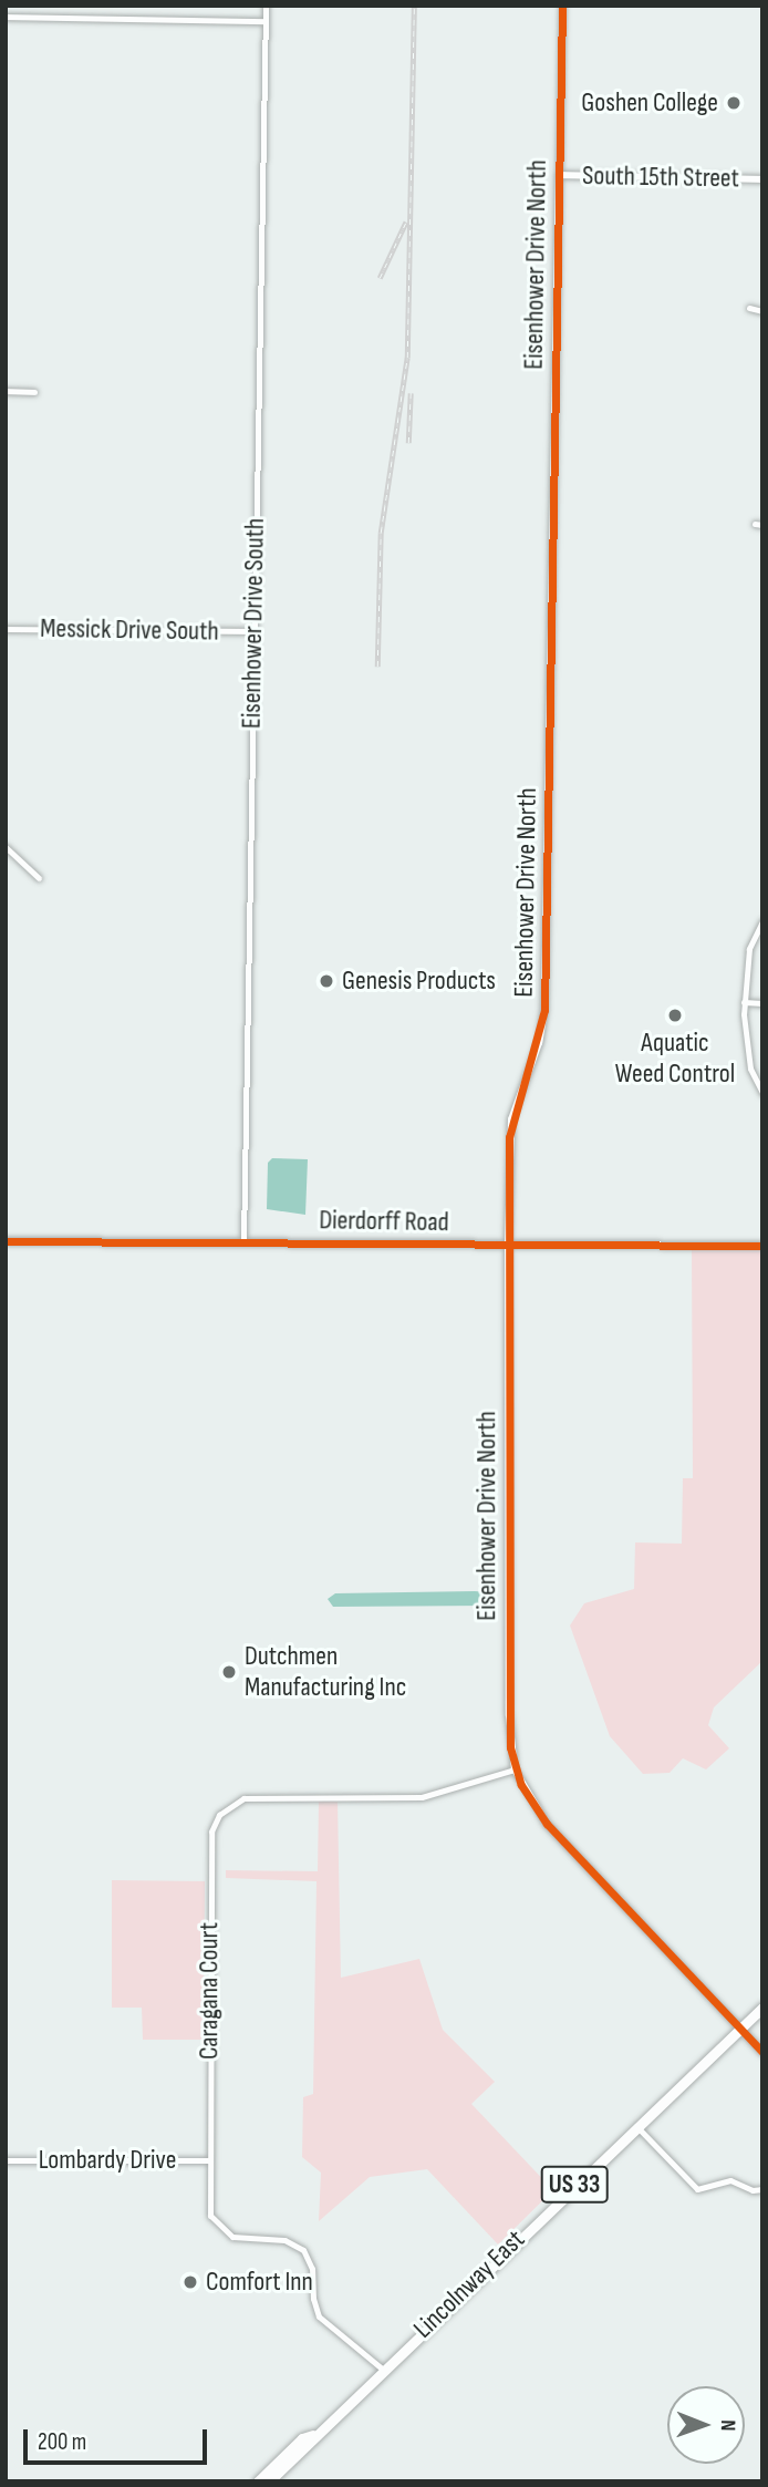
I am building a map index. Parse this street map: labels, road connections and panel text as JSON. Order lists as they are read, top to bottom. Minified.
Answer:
{"streets":{"highway":["US 33","Lincolnway East"],"street":["South 15th Street","Eisenhower Drive North","Eisenhower Drive South","Messick Drive South","Dierdorff Road","Caragana Court","Lombardy Drive"]},"crossings":[["South 15th Street","Eisenhower Drive North"],["Eisenhower Drive North","Dierdorff Road"],["Eisenhower Drive North","Caragana Court"],["Eisenhower Drive North","Lincolnway East"],["Eisenhower Drive South","Messick Drive South"],["Eisenhower Drive South","Dierdorff Road"],["Caragana Court","Lombardy Drive"],["Caragana Court","Lincolnway East"]],"places":["Goshen College","Genesis Products","Aquatic Weed Control","Dutchmen Manufacturing Inc","Comfort Inn"],"scale_bar":"200 m","north":"right"}
